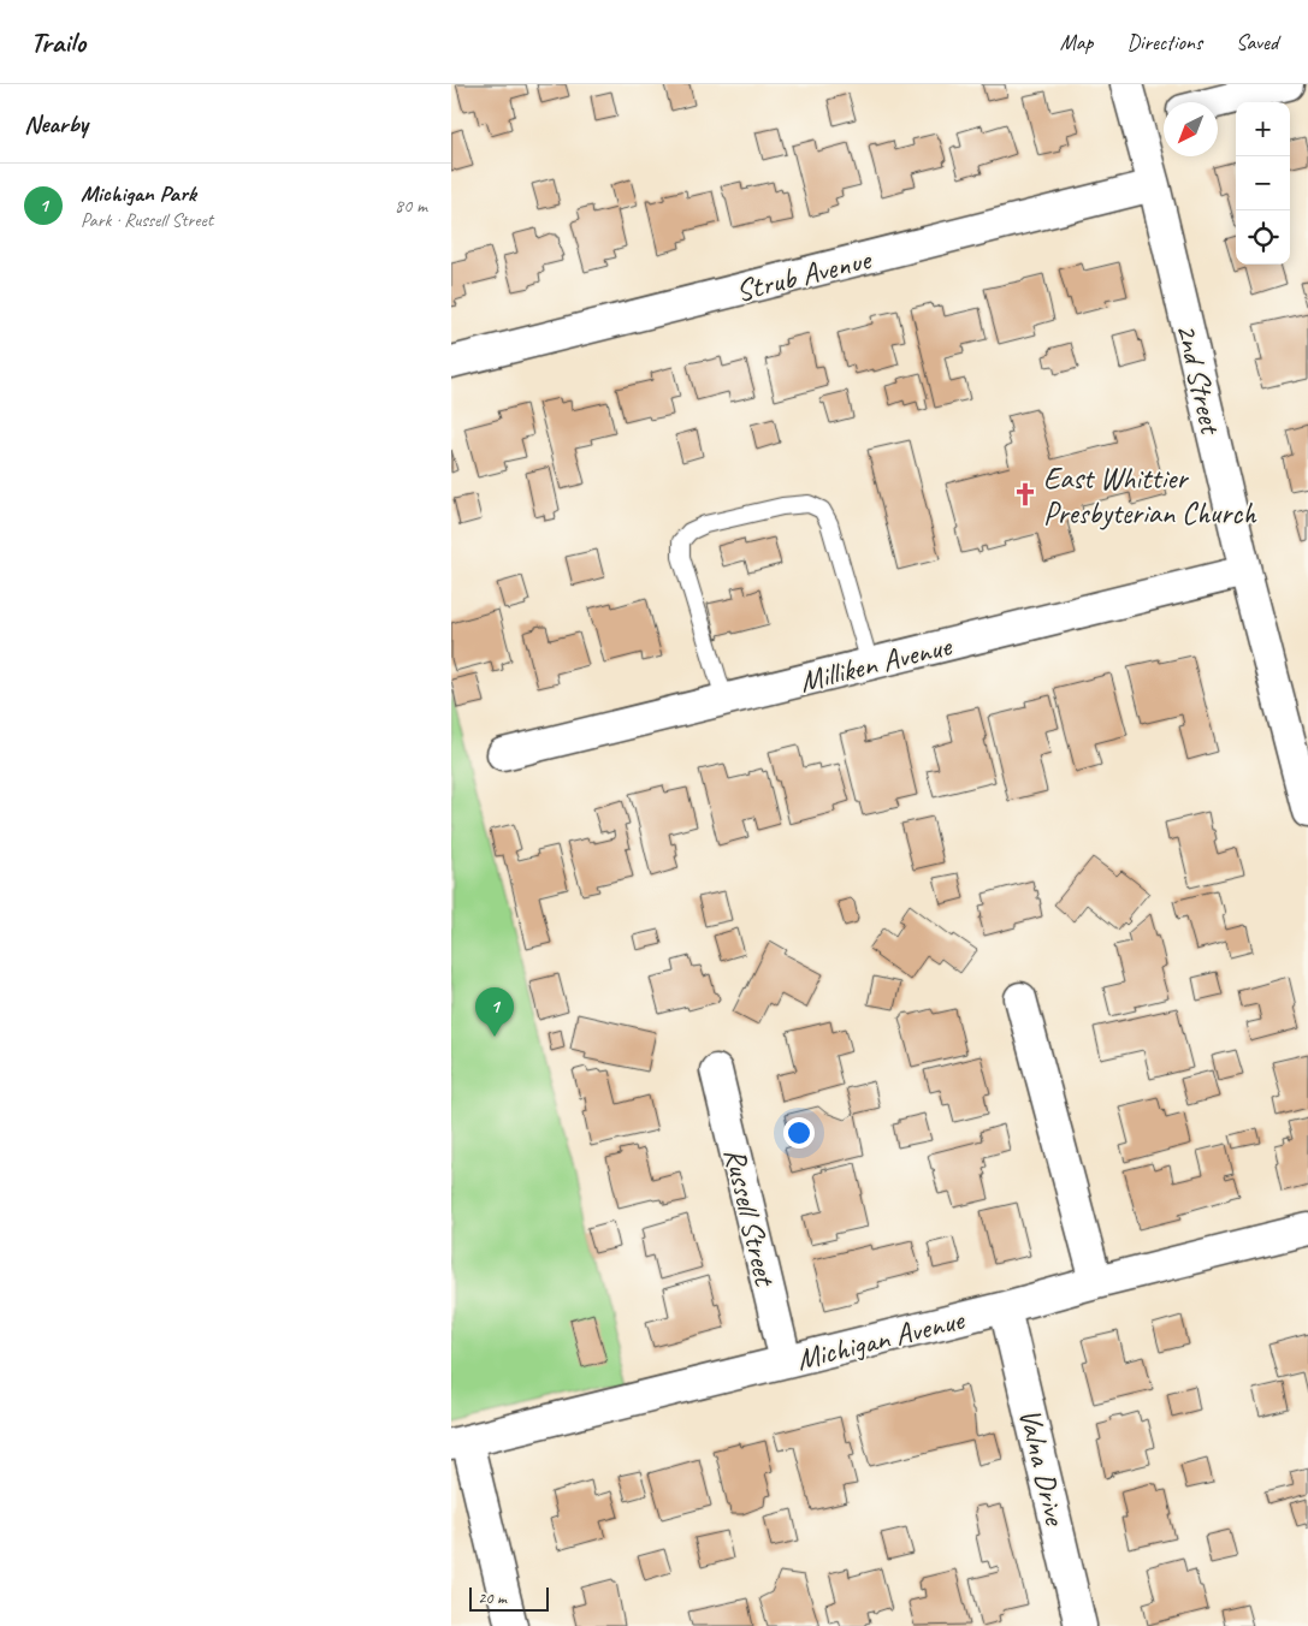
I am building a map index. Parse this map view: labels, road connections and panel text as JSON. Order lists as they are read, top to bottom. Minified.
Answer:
{"streets":{"street":["Strub Avenue","2nd Street","Milliken Avenue","Russell Street","Michigan Avenue","Valna Drive"]},"crossings":[["Strub Avenue","2nd Street"],["2nd Street","Milliken Avenue"],["Russell Street","Michigan Avenue"],["Michigan Avenue","Valna Drive"]],"places":{"church":["East Whittier Presbyterian Church"]},"scale_bar":"20 m","north":"bottom left","page":{"header":"Trailo","nav":["Map","Directions","Saved"],"heading":"Nearby","map_buttons":["+","−"],"list":[{"mark":"1","name":"Michigan Park","note":"Park · Russell Street","value":"80 m"}],"pins":"1","scale":"20 m"}}
